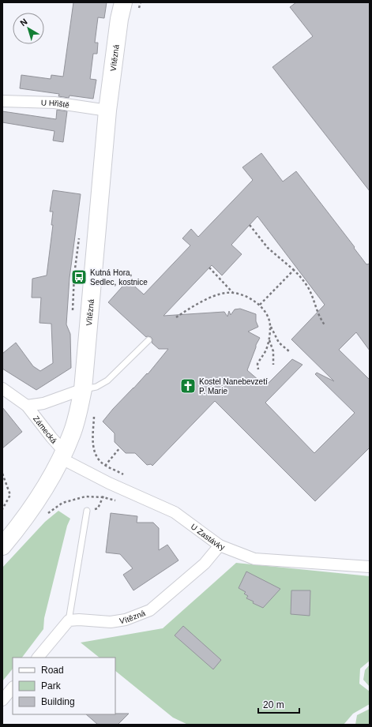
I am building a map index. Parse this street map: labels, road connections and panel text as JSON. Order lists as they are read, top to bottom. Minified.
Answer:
{"streets":{"main road":["Vítězná"],"street":["U Hřiště","Zámecká","U Zastávky"]},"crossings":[["Vítězná","U Hřiště"],["Vítězná","Zámecká"],["Vítězná","U Zastávky"],["Zámecká","U Zastávky"]],"places":{"bus stop":["Kutná Hora, Sedlec, kostnice"],"church":["Kostel Nanebevzetí P. Marie"]},"legend":["Road","Park","Building"],"scale_bar":"20 m","north":"top left"}
